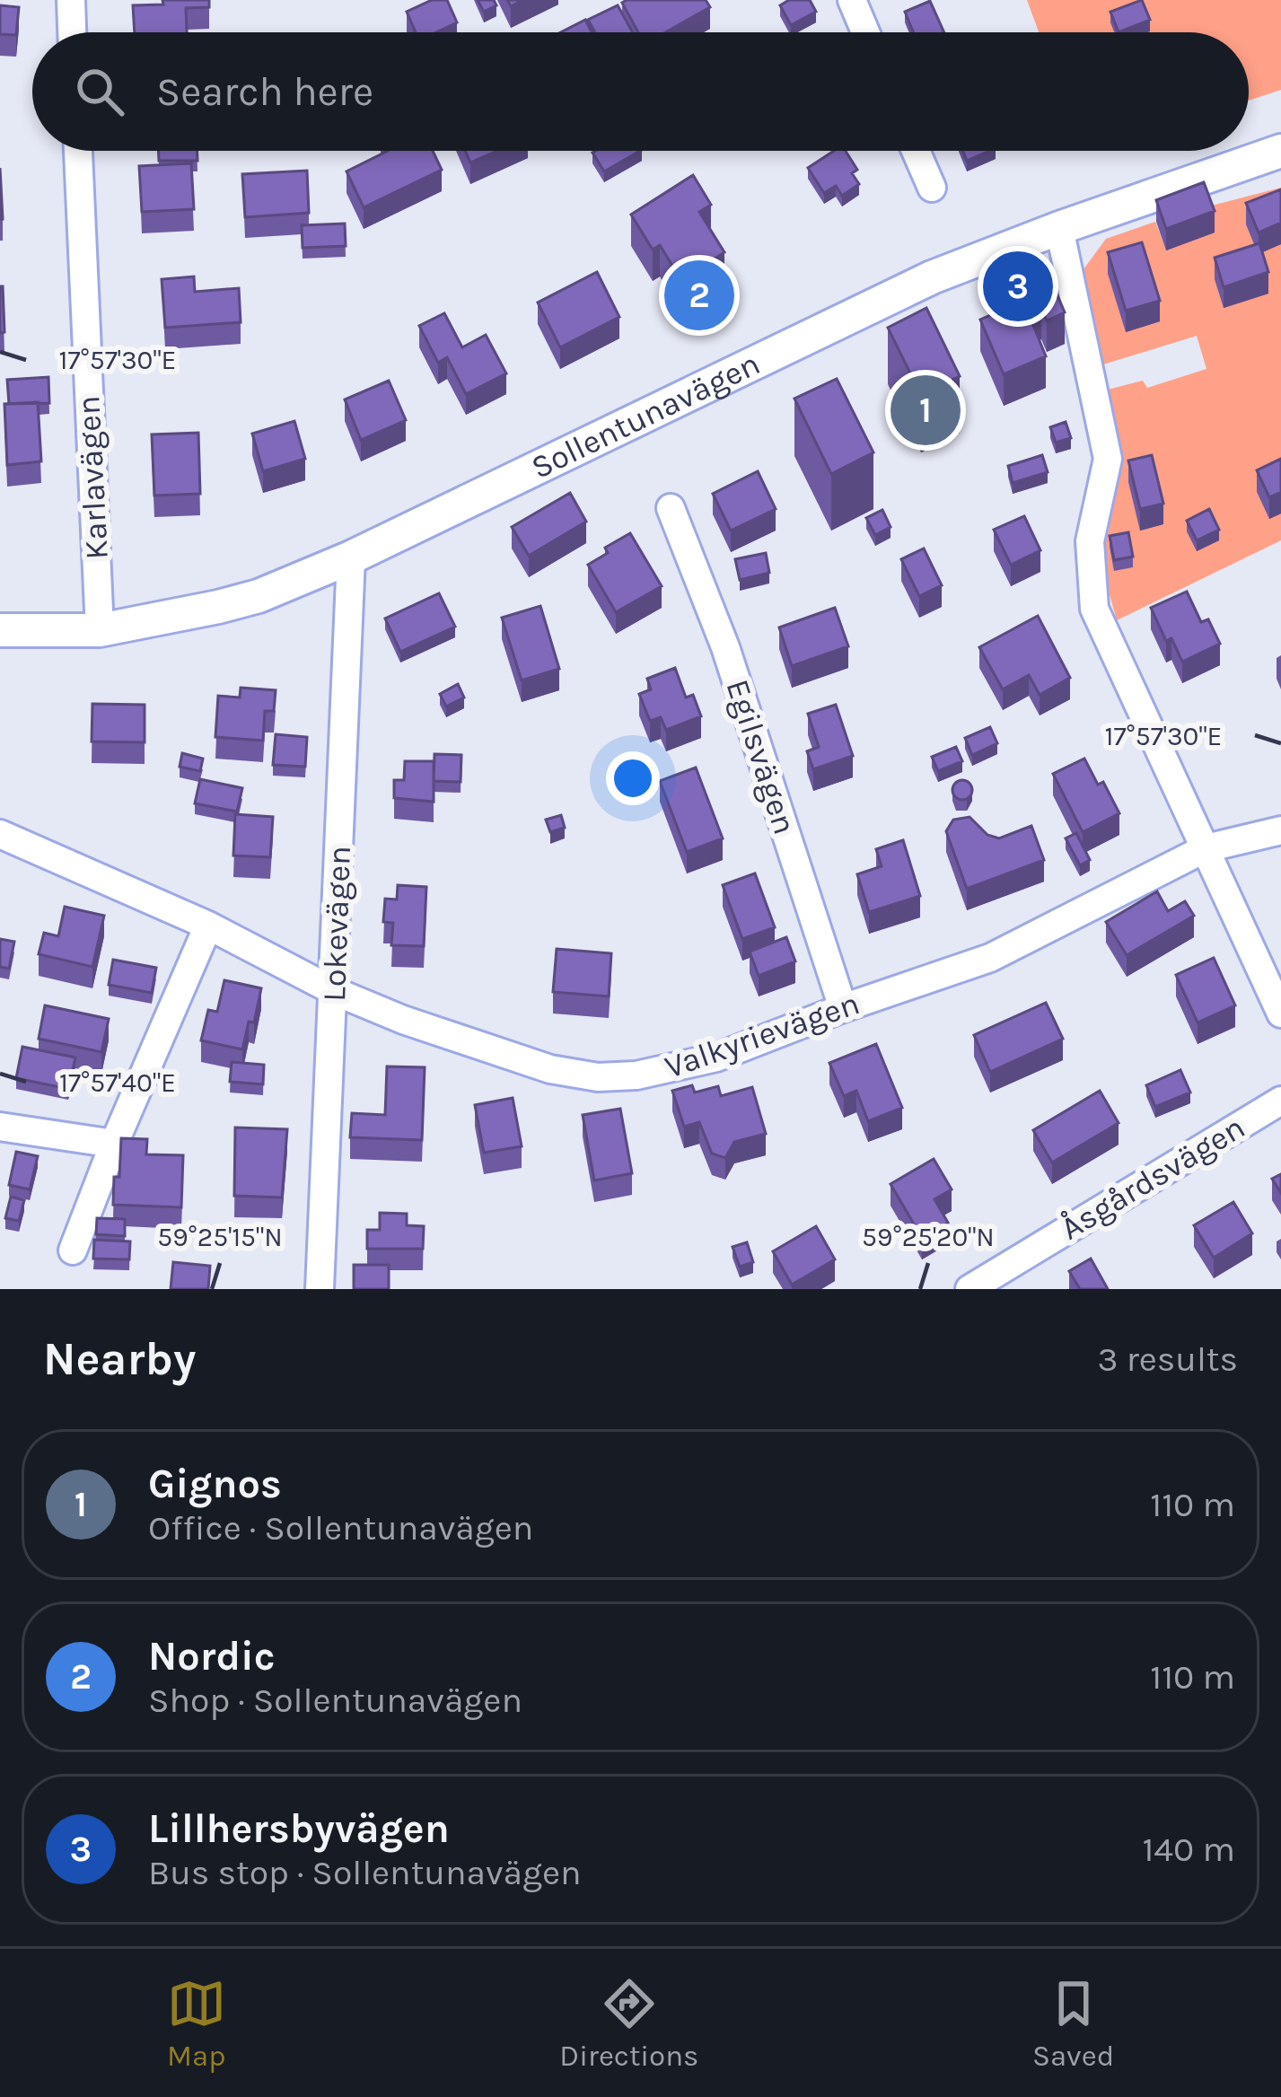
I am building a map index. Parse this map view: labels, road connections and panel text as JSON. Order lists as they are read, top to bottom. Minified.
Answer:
{"streets":{"street":["Sollentunavägen","Karlavägen","Egilsvägen","Lokevägen","Valkyrievägen","Åsgårdsvägen"]},"crossings":[["Sollentunavägen","Karlavägen"],["Sollentunavägen","Lokevägen"],["Egilsvägen","Valkyrievägen"],["Lokevägen","Valkyrievägen"]],"page":{"search":"Search here","pins":["3","2","1"],"heading":["Nearby","3 results"],"list":[{"mark":"1","name":"Gignos","note":"Office · Sollentunavägen","value":"110 m"},{"mark":"2","name":"Nordic","note":"Shop · Sollentunavägen","value":"110 m"},{"mark":"3","name":"Lillhersbyvägen","note":"Bus stop · Sollentunavägen","value":"140 m"}],"nav":["Map","Directions","Saved"]},"coordinates":["17°57'30\"E","17°57'40\"E","59°25'15\"N","59°25'20\"N"]}
